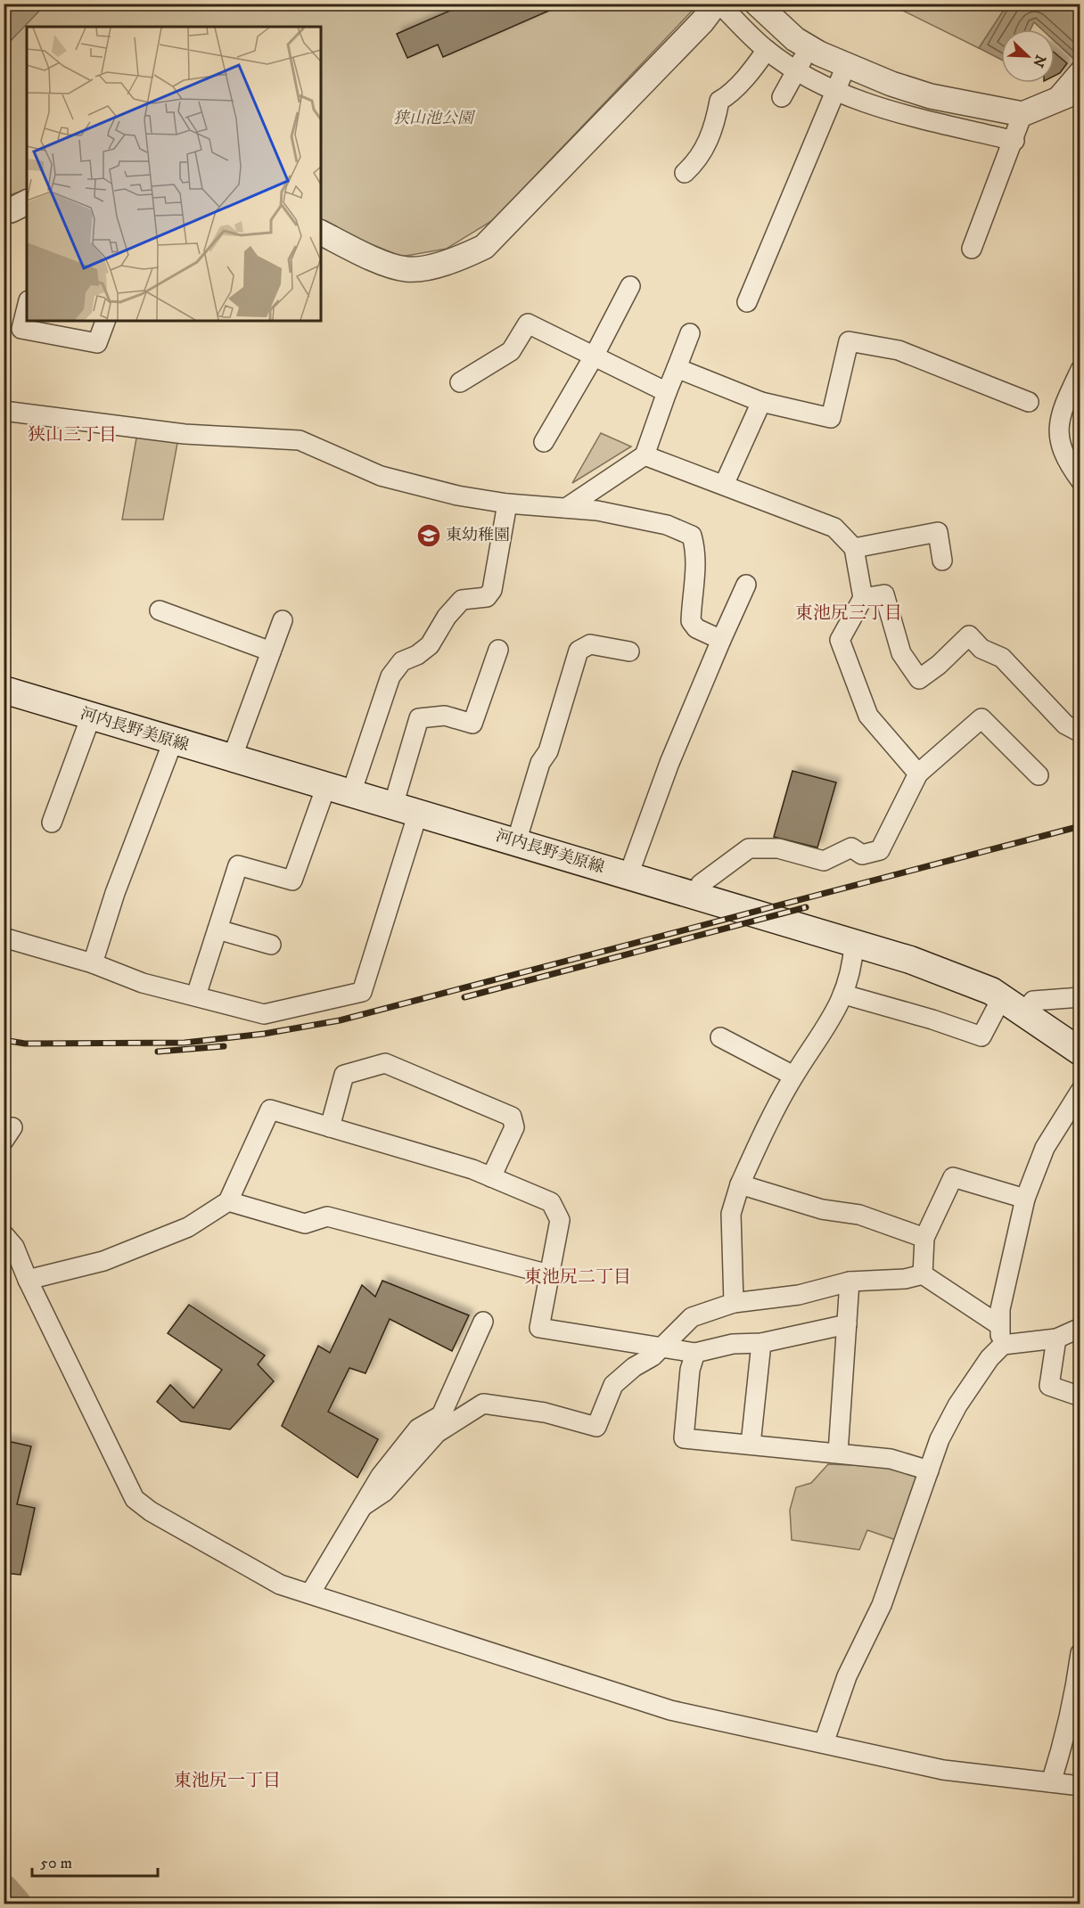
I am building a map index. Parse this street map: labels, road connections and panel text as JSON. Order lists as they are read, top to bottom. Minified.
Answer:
{"streets":{"main road":["河内長野美原線"]},"districts":["狭山三丁目","東池尻三丁目","東池尻二丁目","東池尻一丁目"],"parks":["狭山池公園"],"places":{"school or university":["東幼稚園"]},"scale_bar":"50 m","north":"bottom right"}
